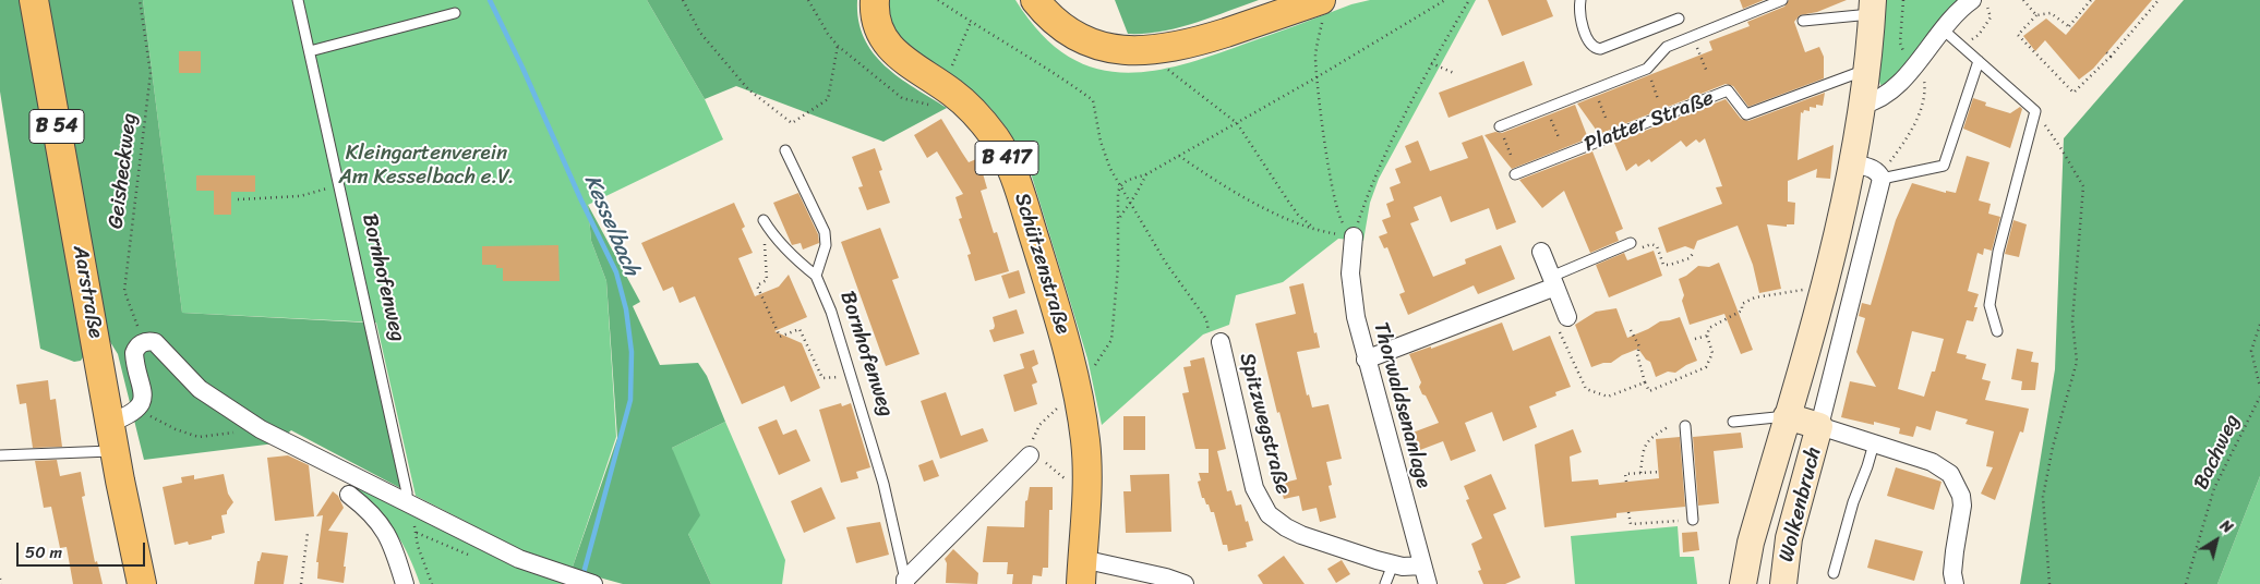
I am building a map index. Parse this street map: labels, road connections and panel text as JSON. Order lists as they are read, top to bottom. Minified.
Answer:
{"streets":{"main road":["B 54","B 417","Schützenstraße","Aarstraße","Wolkenbruch"],"street":["Bornhofenweg","Thorwaldsenanlage","Spitzwegstraße"],"lane":["Platter Straße"],"path":["Geisheckweg","Bachweg"]},"crossings":[["Thorwaldsenanlage","Spitzwegstraße"]],"water":["Kesselbach"],"parks":["Kleingartenverein Am Kesselbach e.V."],"scale_bar":"50 m","north":"top right"}
